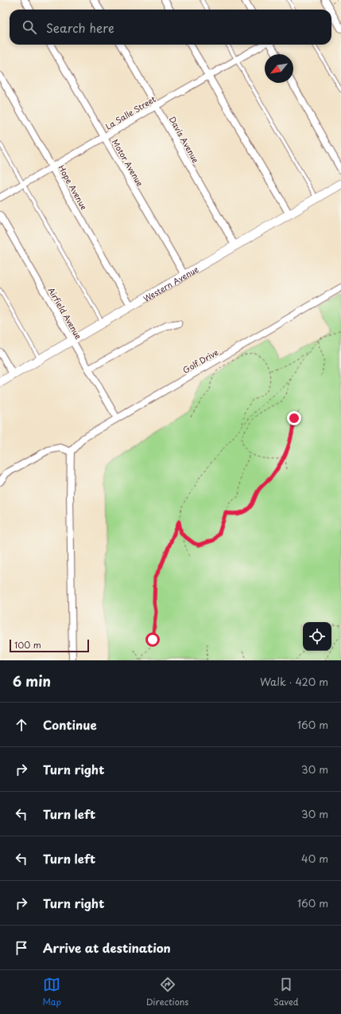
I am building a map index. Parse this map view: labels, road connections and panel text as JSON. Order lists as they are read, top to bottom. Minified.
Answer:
{"streets":{"street":["La Salle Street","Davis Avenue","Motor Avenue","Hope Avenue","Western Avenue","Airfield Avenue","Golf Drive"]},"crossings":[["La Salle Street","Davis Avenue"],["La Salle Street","Motor Avenue"],["La Salle Street","Hope Avenue"],["Davis Avenue","Western Avenue"],["Motor Avenue","Western Avenue"],["Hope Avenue","Western Avenue"],["Western Avenue","Airfield Avenue"],["Airfield Avenue","Golf Drive"]],"scale_bar":"100 m","north":"bottom left","page":{"search":"Search here","scale":"100 m","heading":["6 min","Walk · 420 m"],"list":[["Continue","160 m"],["Turn right","30 m"],["Turn left","30 m"],["Turn left","40 m"],["Turn right","160 m"],"Arrive at destination"],"nav":["Map","Directions","Saved"]}}
